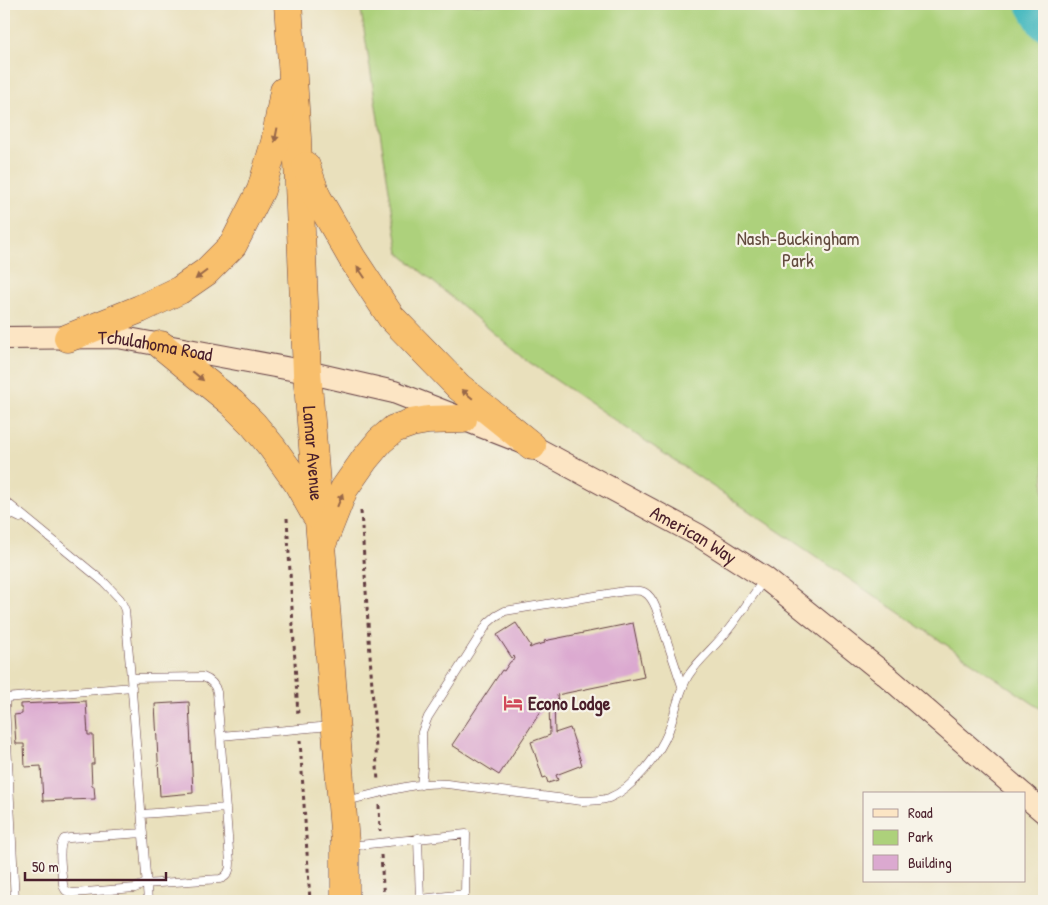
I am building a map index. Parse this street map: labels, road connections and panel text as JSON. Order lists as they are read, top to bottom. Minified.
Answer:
{"streets":{"highway":["Lamar Avenue"],"main road":["Tchulahoma Road","American Way"]},"crossings":[["Tchulahoma Road","Lamar Avenue"],["Tchulahoma Road","American Way"],["Lamar Avenue","American Way"]],"parks":["Nash-Buckingham Park"],"places":{"hotel":["Econo Lodge"]},"legend":["Road","Park","Building"],"scale_bar":"50 m"}
